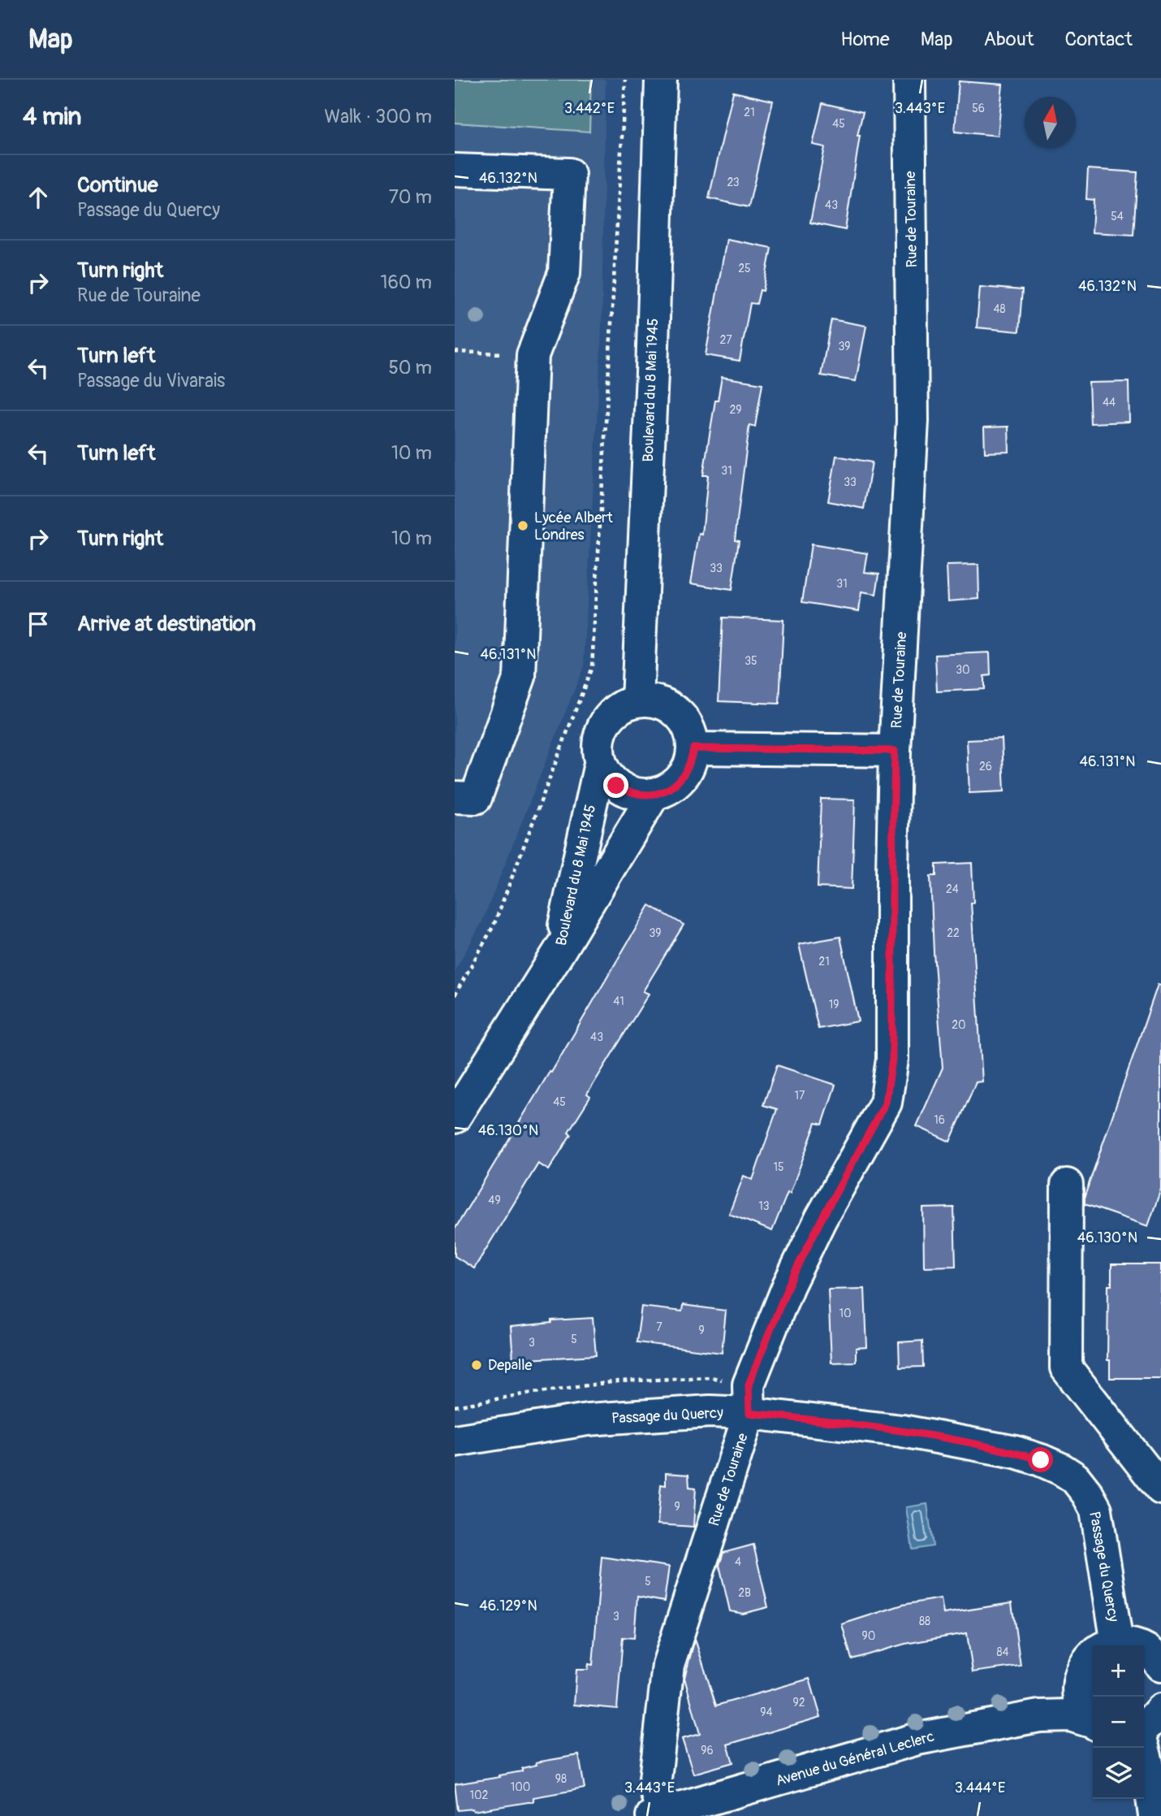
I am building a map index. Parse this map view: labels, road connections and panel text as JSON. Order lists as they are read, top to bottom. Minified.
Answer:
{"streets":{"street":["Rue de Touraine","Boulevard du 8 Mai 1945","Passage du Quercy","Avenue du Général Leclerc"]},"crossings":[["Rue de Touraine","Passage du Quercy"],["Rue de Touraine","Avenue du Général Leclerc"]],"places":["Lycée Albert Londres","Depalle"],"house_numbers":["56","21","45","23","43","54","25","48","27","39","44","29","31","33","33","31","35","30","26","24","39","22","21","41","19","20","43","17","45","16","15","49","13","10","7","9","5","3","9","4","5","2B","3","88","90","84","92","94","96","98","100","102"],"north":"top","page":{"header":"Map","nav":["Home","Map","About","Contact"],"heading":["4 min","Walk · 300 m"],"list":[["Continue","Passage du Quercy","70 m"],["Turn right","Rue de Touraine","160 m"],["Turn left","Passage du Vivarais","50 m"],["Turn left","10 m"],["Turn right","10 m"],"Arrive at destination"],"map_buttons":["+","−"]},"coordinates":["3.442°E","3.443°E","46.132°N","46.131°N","46.130°N","46.129°N","3.444°E"]}
